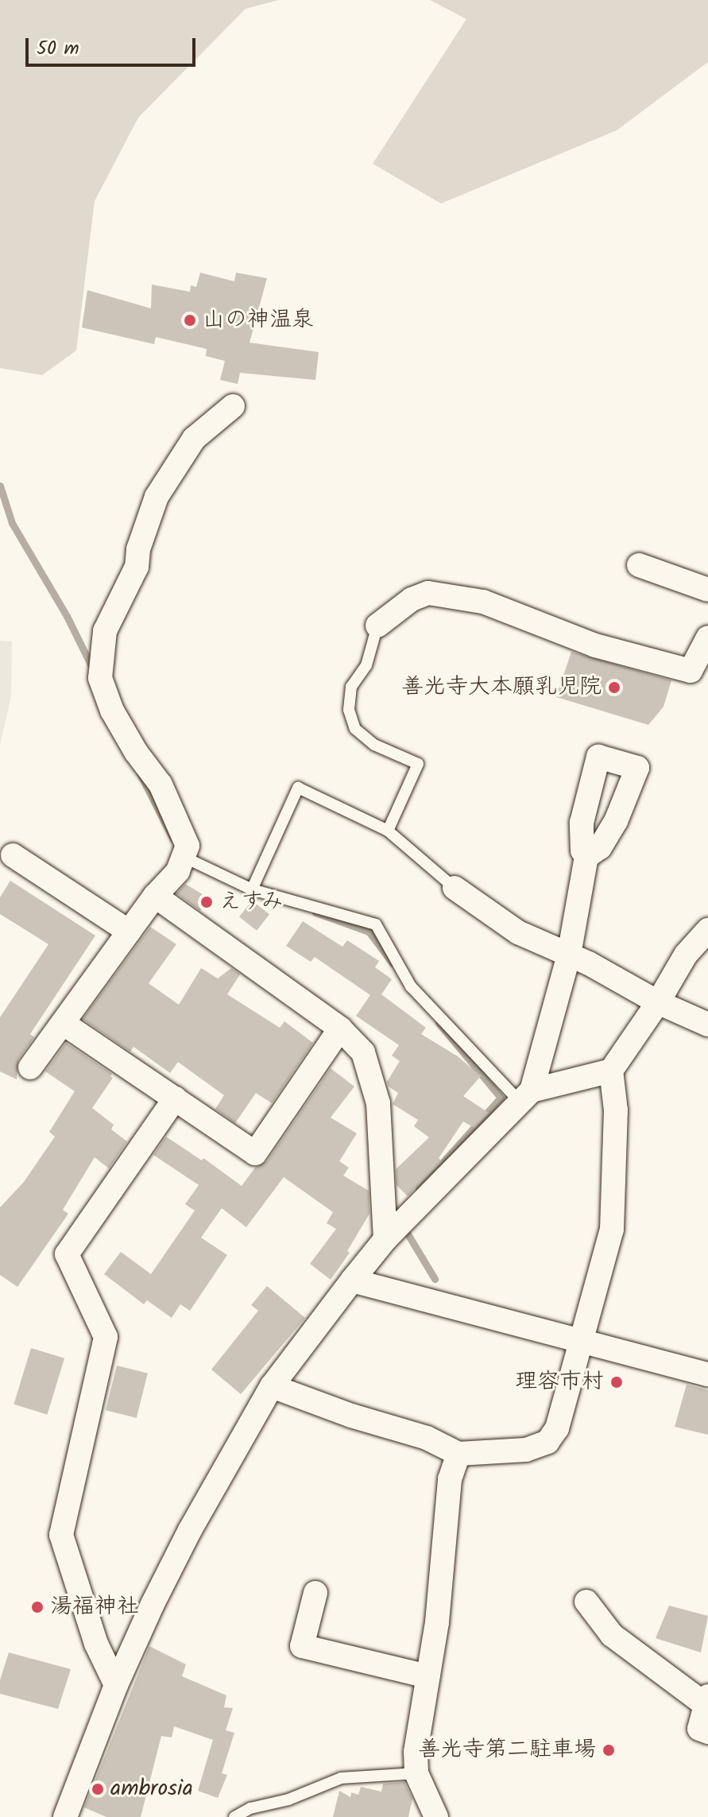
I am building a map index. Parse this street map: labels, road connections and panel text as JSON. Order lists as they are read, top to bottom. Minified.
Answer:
{"places":["山の神温泉","善光寺大本願乳児院","えすみ","理容市村","湯福神社","善光寺第二駐車場","ambrosia"],"scale_bar":"50 m"}
